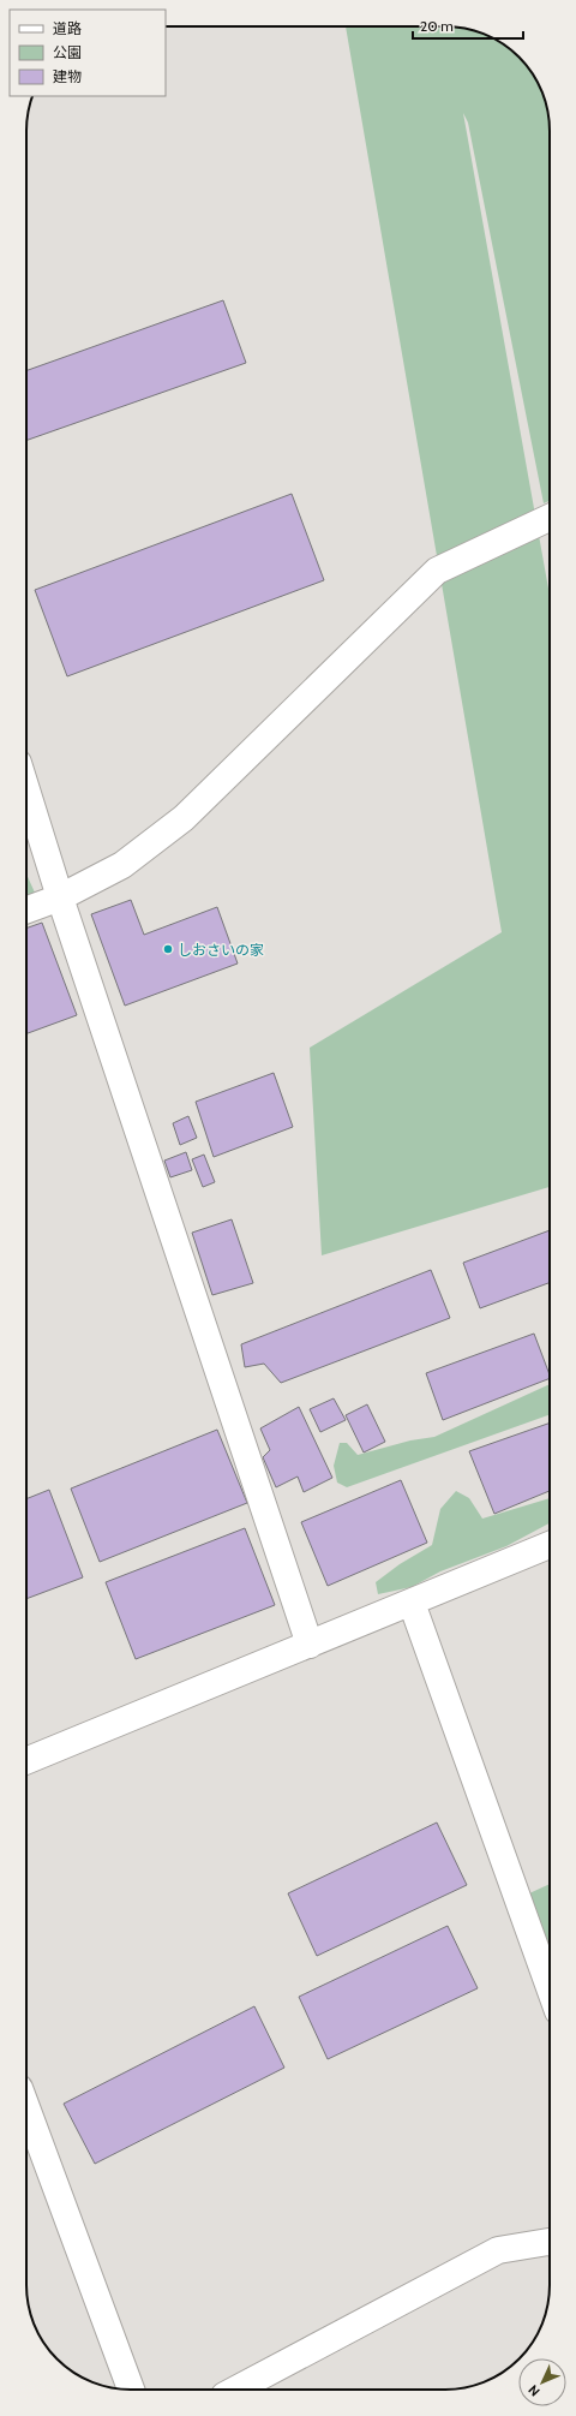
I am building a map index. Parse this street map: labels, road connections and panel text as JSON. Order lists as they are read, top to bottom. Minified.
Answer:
{"places":["しおさいの家"],"legend":["道路","公園","建物"],"scale_bar":"20 m","north":"bottom left"}
